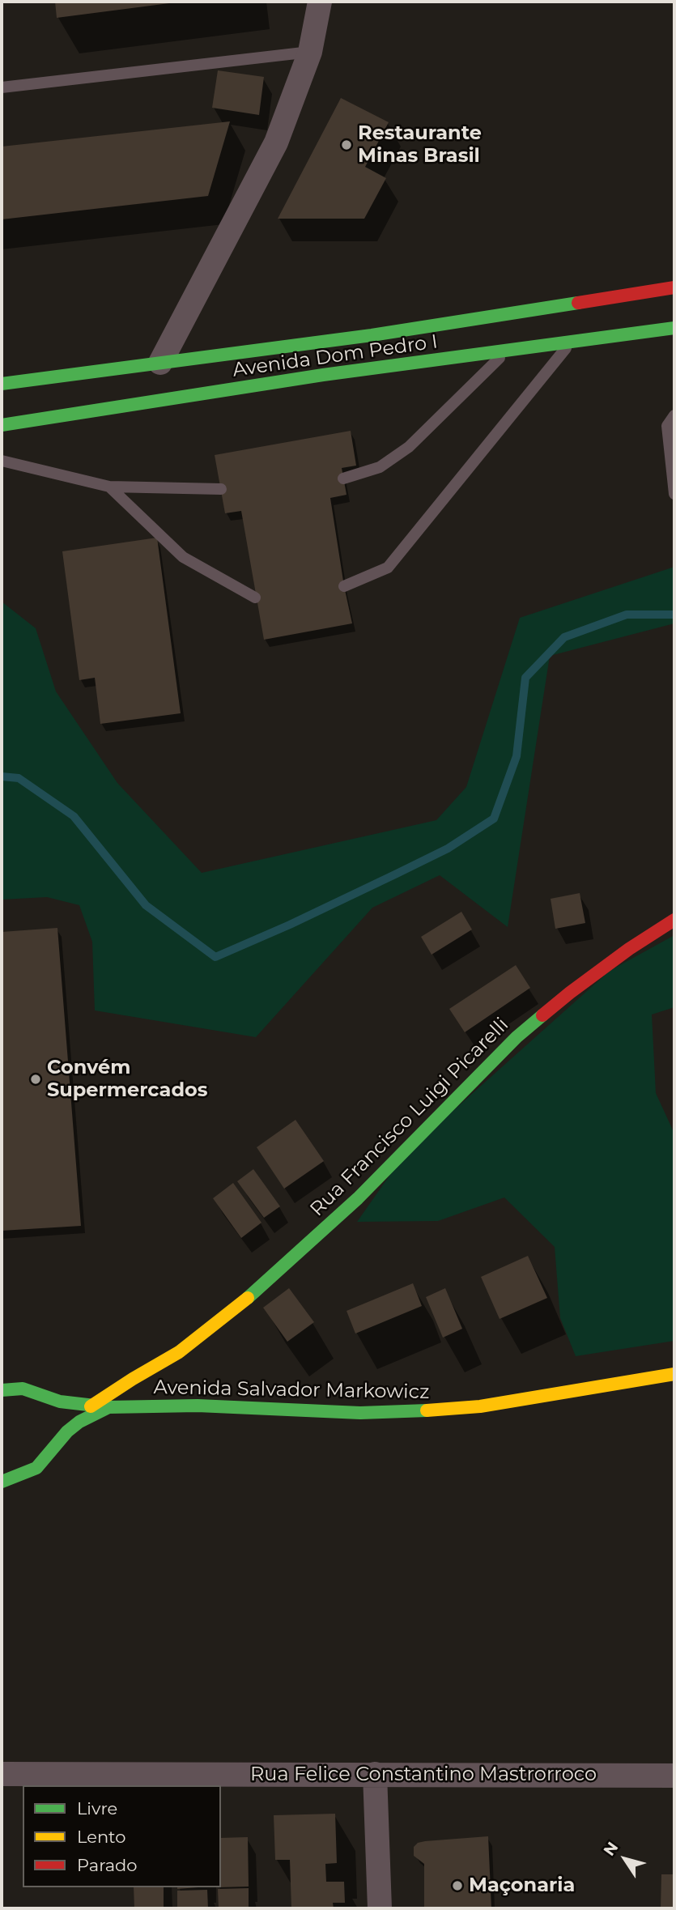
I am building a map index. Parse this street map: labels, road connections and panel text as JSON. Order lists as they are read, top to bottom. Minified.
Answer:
{"streets":{"street":["Avenida Dom Pedro I","Rua Francisco Luigi Picarelli","Avenida Salvador Markowicz","Rua Felice Constantino Mastrorroco"]},"crossings":[["Rua Francisco Luigi Picarelli","Avenida Salvador Markowicz"]],"places":["Restaurante Minas Brasil","Convém Supermercados","Maçonaria"],"legend":["Livre","Lento","Parado"],"north":"top left"}
